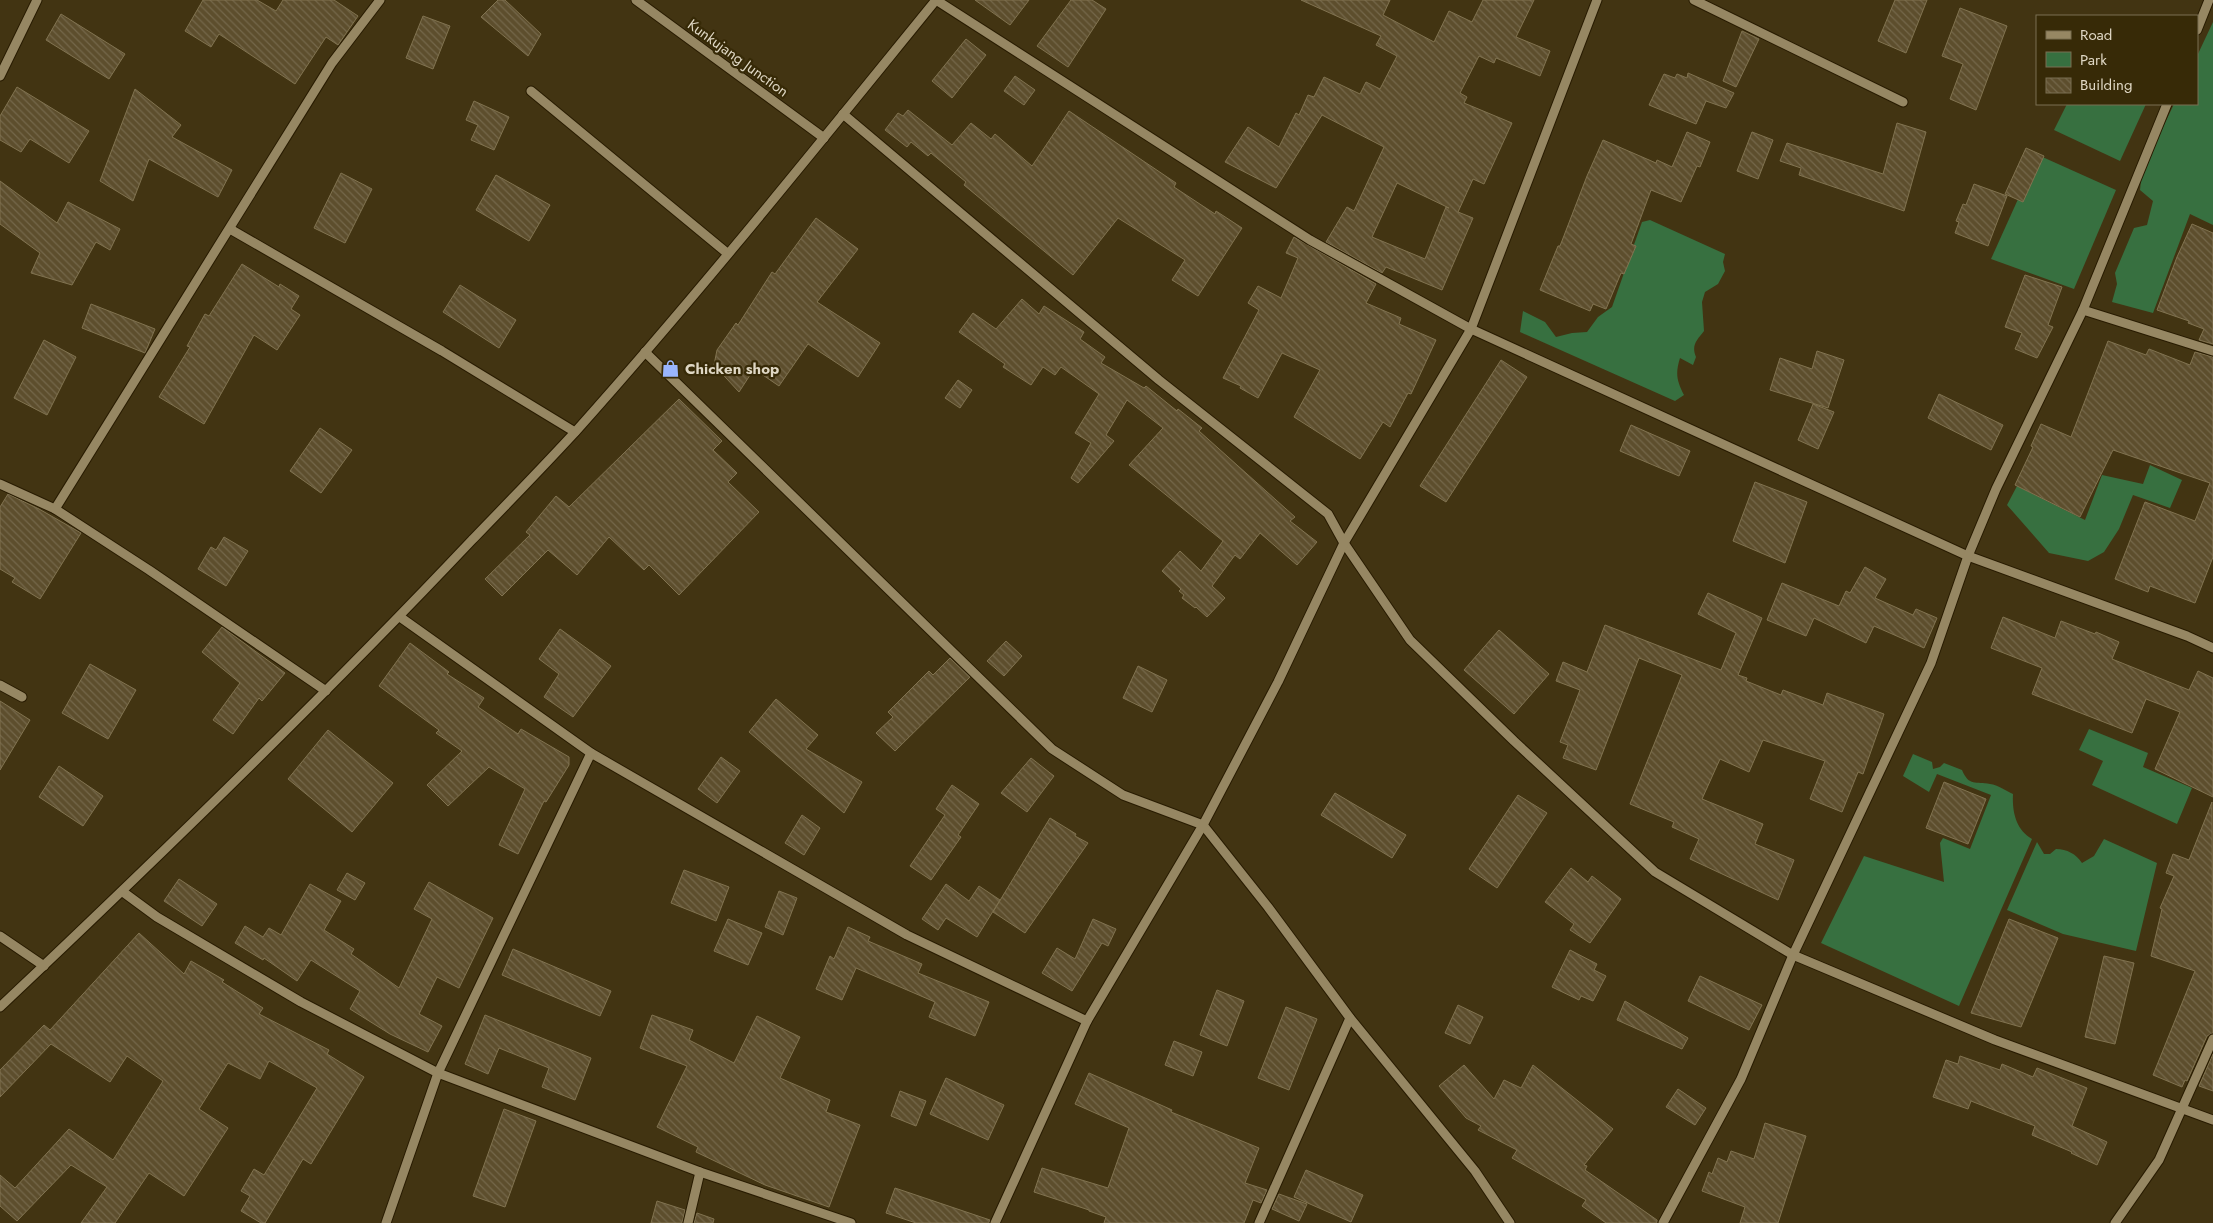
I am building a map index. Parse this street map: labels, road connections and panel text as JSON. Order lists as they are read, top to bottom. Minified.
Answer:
{"streets":{"street":["Kunkujang Junction"]},"places":{"shop":["Chicken shop"]},"legend":["Road","Park","Building"]}
